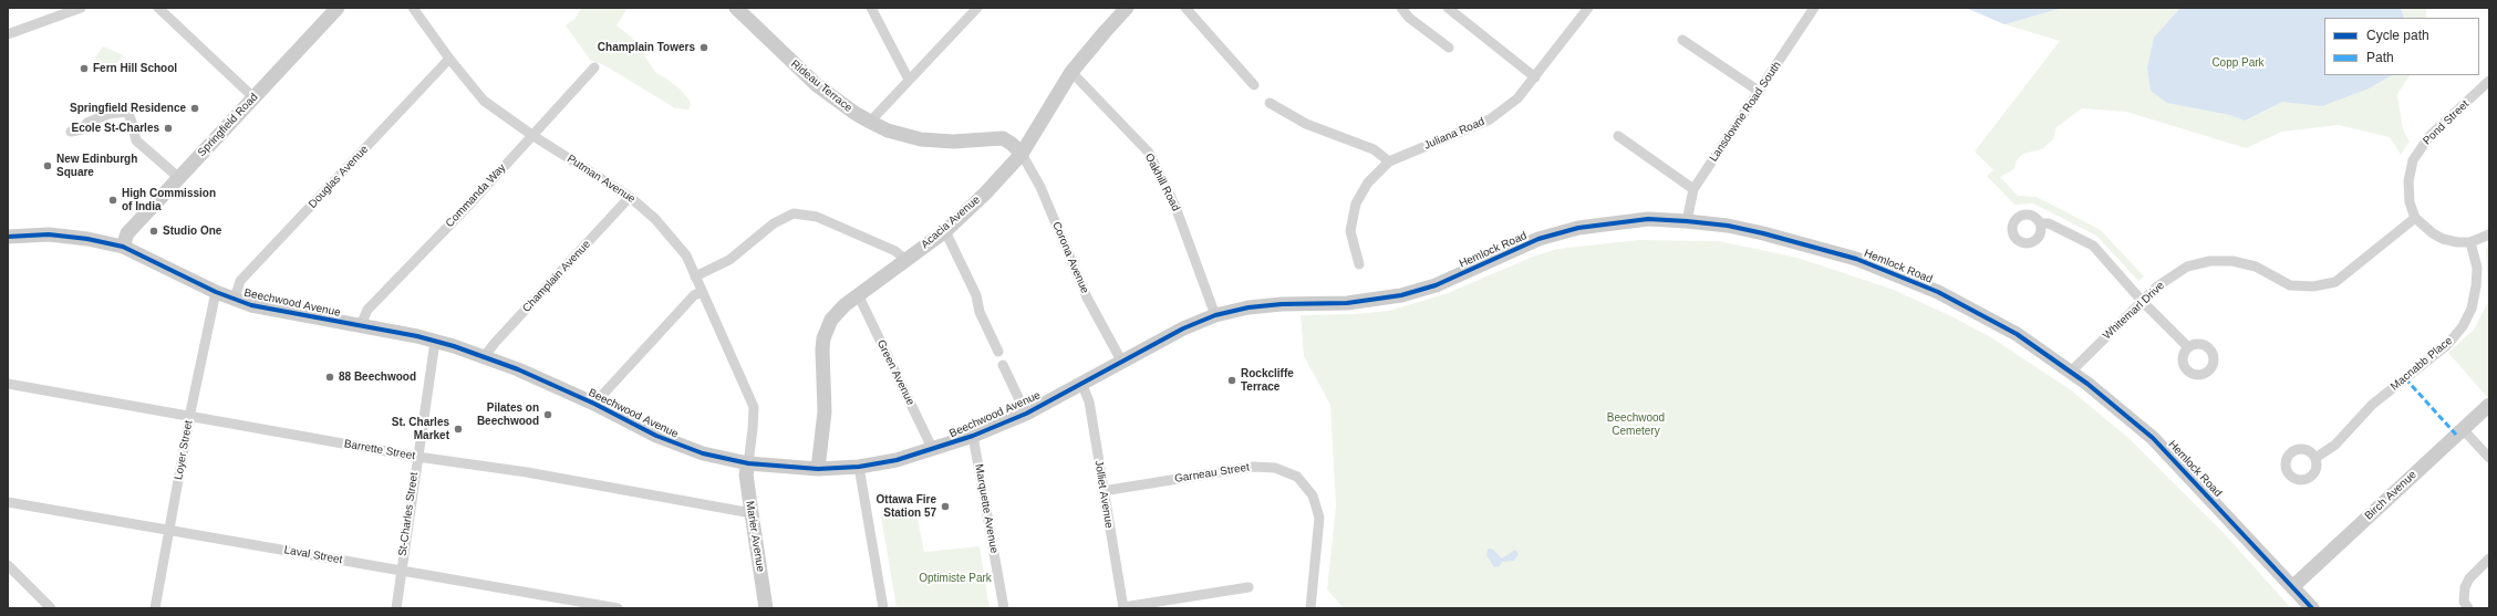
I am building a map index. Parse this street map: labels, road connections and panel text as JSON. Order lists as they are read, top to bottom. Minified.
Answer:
{"streets":{"main road":["Rideau Terrace","Springfield Road","Acacia Avenue","Hemlock Road","Beechwood Avenue","Birch Avenue","Marier Avenue"],"street":["Lansdowne Road South","Pond Street","Juliana Road","Douglas Avenue","Putman Avenue","Oakhill Road","Commanda Way","Corona Avenue","Champlain Avenue","Whitemarl Drive","Macnabb Place","Green Avenue","Loyer Street","Barrette Street","Garneau Street","Jolliet Avenue","Marquette Avenue","St-Charles Street","Laval Street"]},"crossings":[["Rideau Terrace","Acacia Avenue"],["Rideau Terrace","Corona Avenue"],["Lansdowne Road South","Hemlock Road"],["Pond Street","Whitemarl Drive"],["Springfield Road","Beechwood Avenue"],["Douglas Avenue","Putman Avenue"],["Douglas Avenue","Beechwood Avenue"],["Putman Avenue","Commanda Way"],["Putman Avenue","Champlain Avenue"],["Putman Avenue","Beechwood Avenue"],["Putman Avenue","Marier Avenue"],["Oakhill Road","Acacia Avenue"],["Oakhill Road","Beechwood Avenue"],["Commanda Way","Beechwood Avenue"],["Acacia Avenue","Corona Avenue"],["Acacia Avenue","Beechwood Avenue"],["Acacia Avenue","Green Avenue"],["Hemlock Road","Beechwood Avenue"],["Hemlock Road","Whitemarl Drive"],["Hemlock Road","Birch Avenue"],["Corona Avenue","Beechwood Avenue"],["Champlain Avenue","Beechwood Avenue"],["Beechwood Avenue","Green Avenue"],["Beechwood Avenue","Loyer Street"],["Beechwood Avenue","Jolliet Avenue"],["Beechwood Avenue","Marquette Avenue"],["Beechwood Avenue","St-Charles Street"],["Beechwood Avenue","Marier Avenue"],["Loyer Street","Barrette Street"],["Loyer Street","Laval Street"],["Barrette Street","St-Charles Street"],["Barrette Street","Marier Avenue"],["Garneau Street","Jolliet Avenue"],["St-Charles Street","Laval Street"]],"parks":["Copp Park","Beechwood Cemetery","Optimiste Park"],"places":["Champlain Towers","Fern Hill School","Springfield Residence","Ecole St-Charles","New Edinburgh Square","High Commission of India","Studio One","88 Beechwood","Rockcliffe Terrace","Pilates on Beechwood","St. Charles Market","Ottawa Fire Station 57"],"legend":["Cycle path","Path"]}
